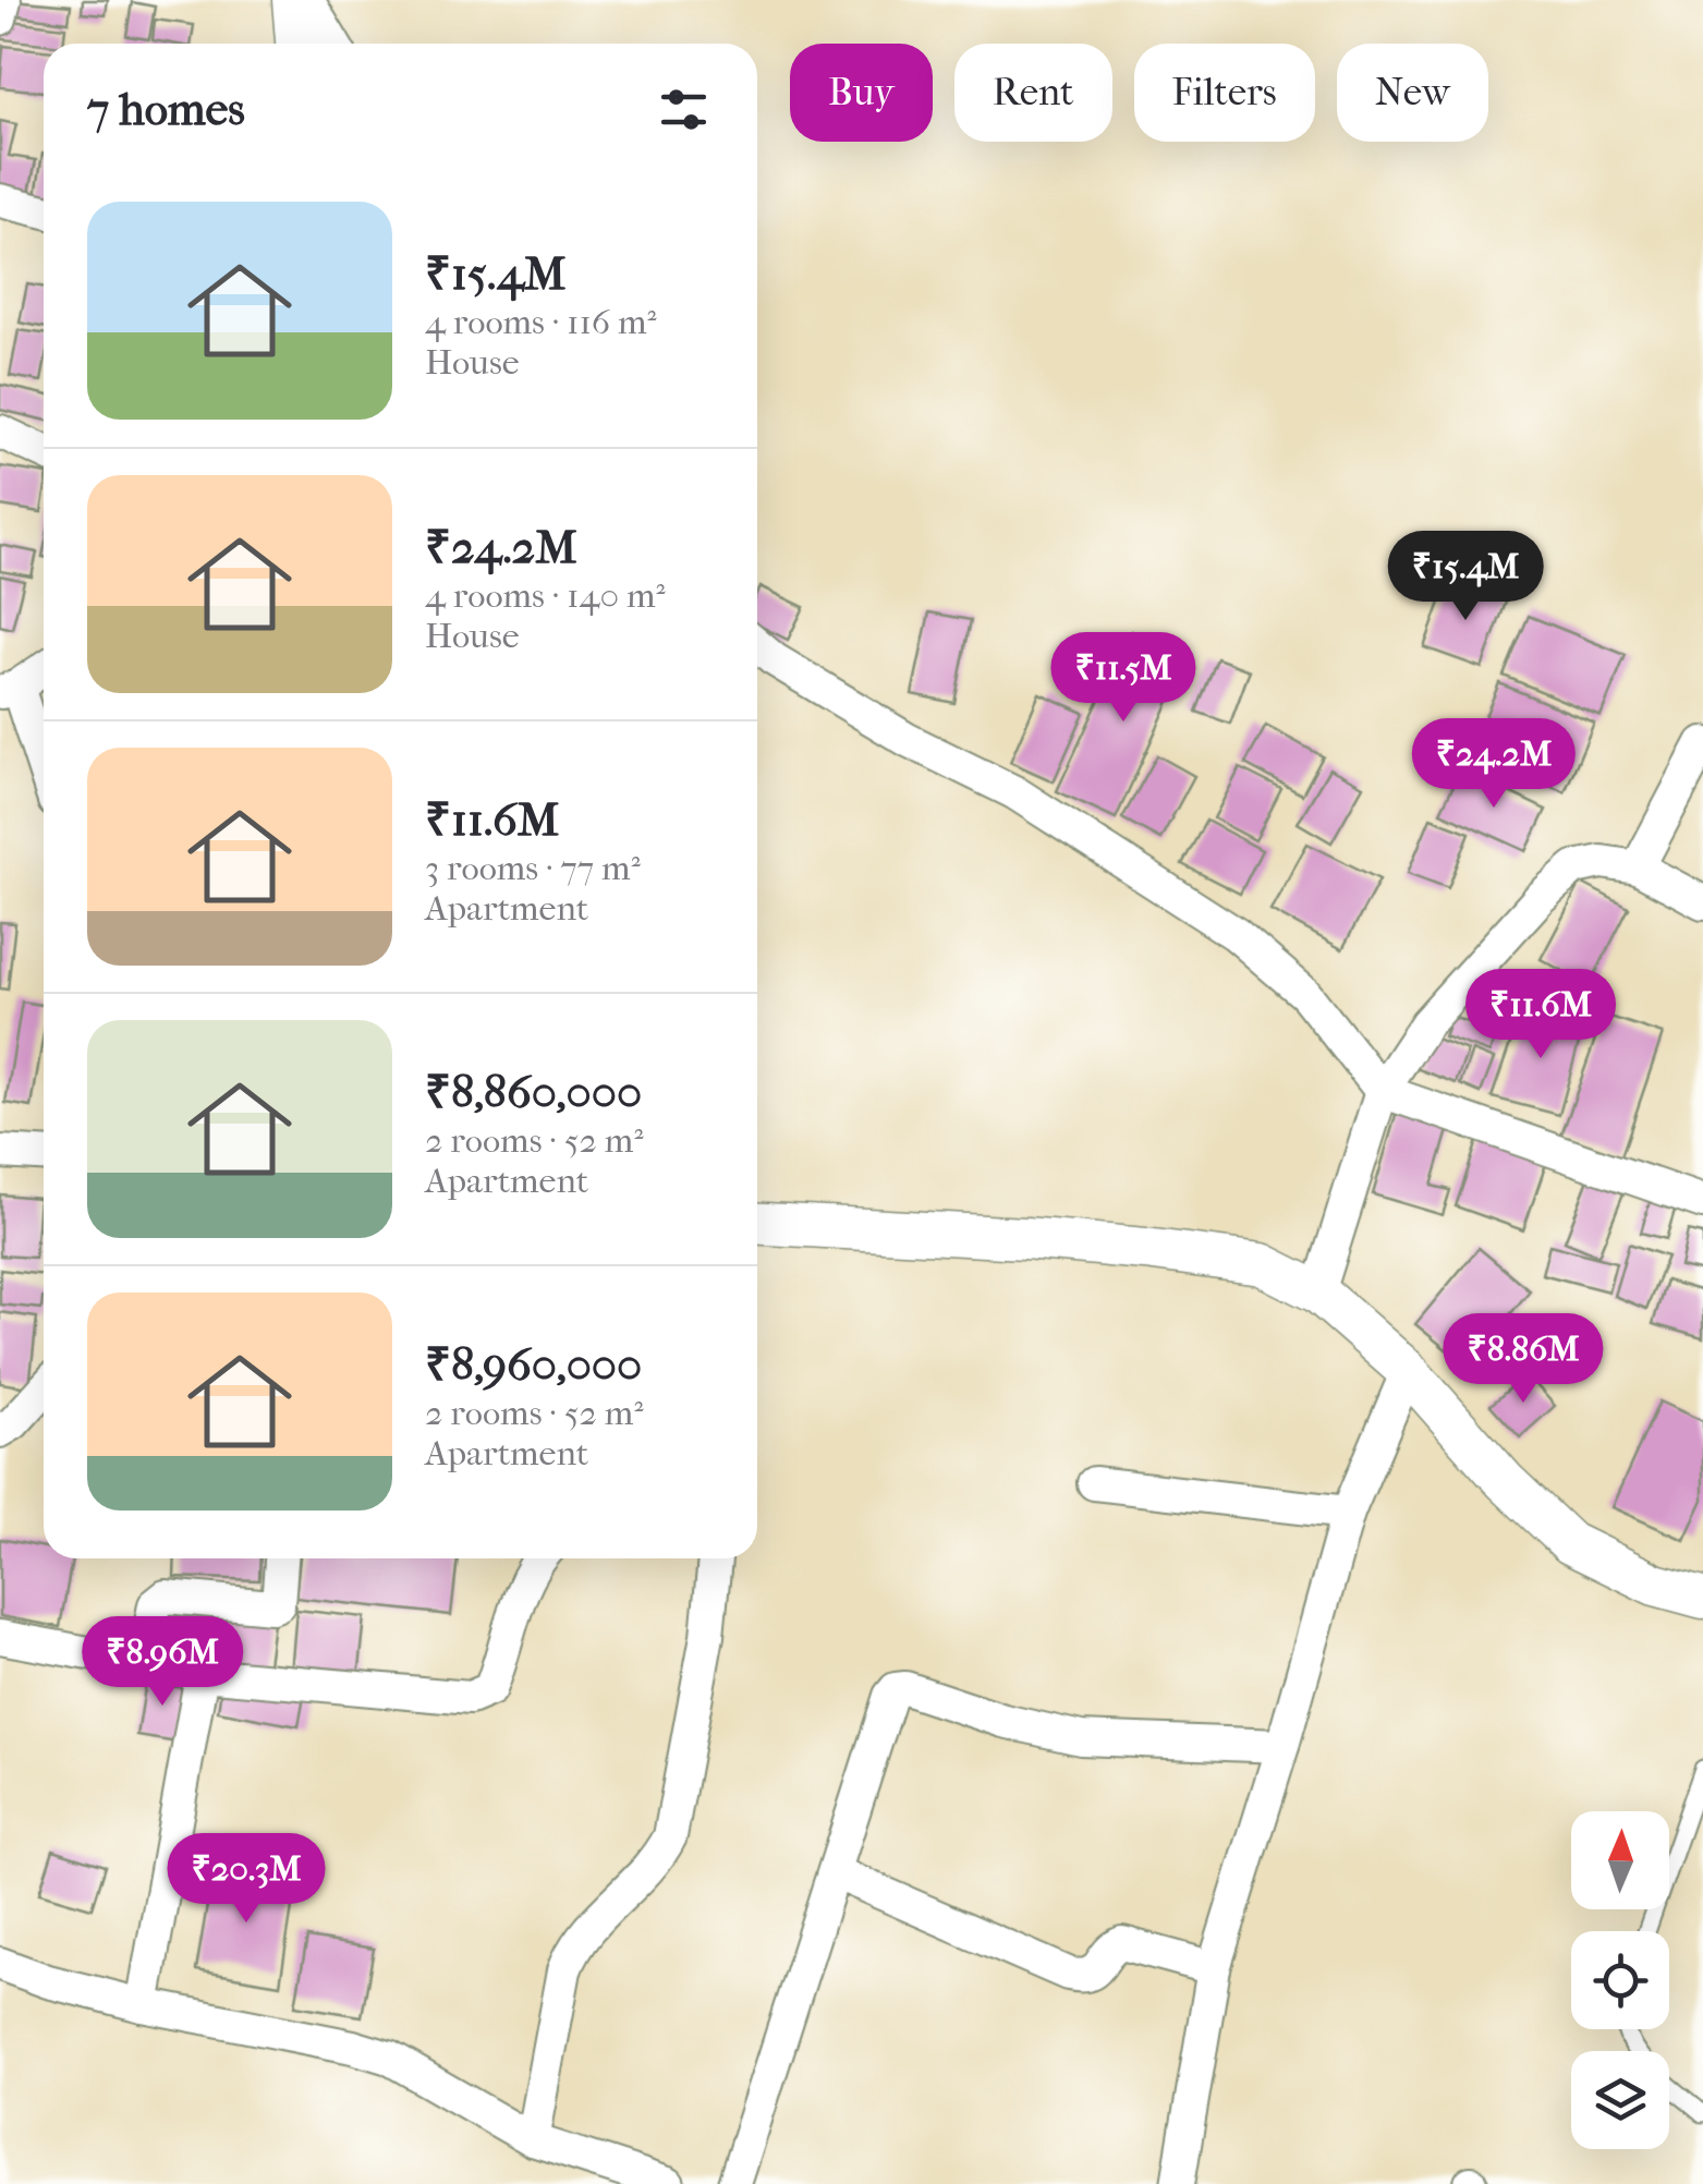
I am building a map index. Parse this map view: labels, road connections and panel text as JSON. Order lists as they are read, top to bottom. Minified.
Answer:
{"north":"top","page":{"chip":["Buy","Rent","Filters","New"],"heading":"7 homes","list":[{"name":"₹15.4M","note":"4 rooms · 116 m² · House"},{"name":"₹24.2M","note":"4 rooms · 140 m² · House"},{"name":"₹11.6M","note":"3 rooms · 77 m² · Apartment"},{"name":"₹8,860,000","note":"2 rooms · 52 m² · Apartment"},{"name":"₹8,960,000","note":"2 rooms · 52 m² · Apartment"}],"price":["₹15.4M","₹11.5M","₹24.2M","₹11.6M","₹8.86M","₹8.96M","₹20.3M"]}}
